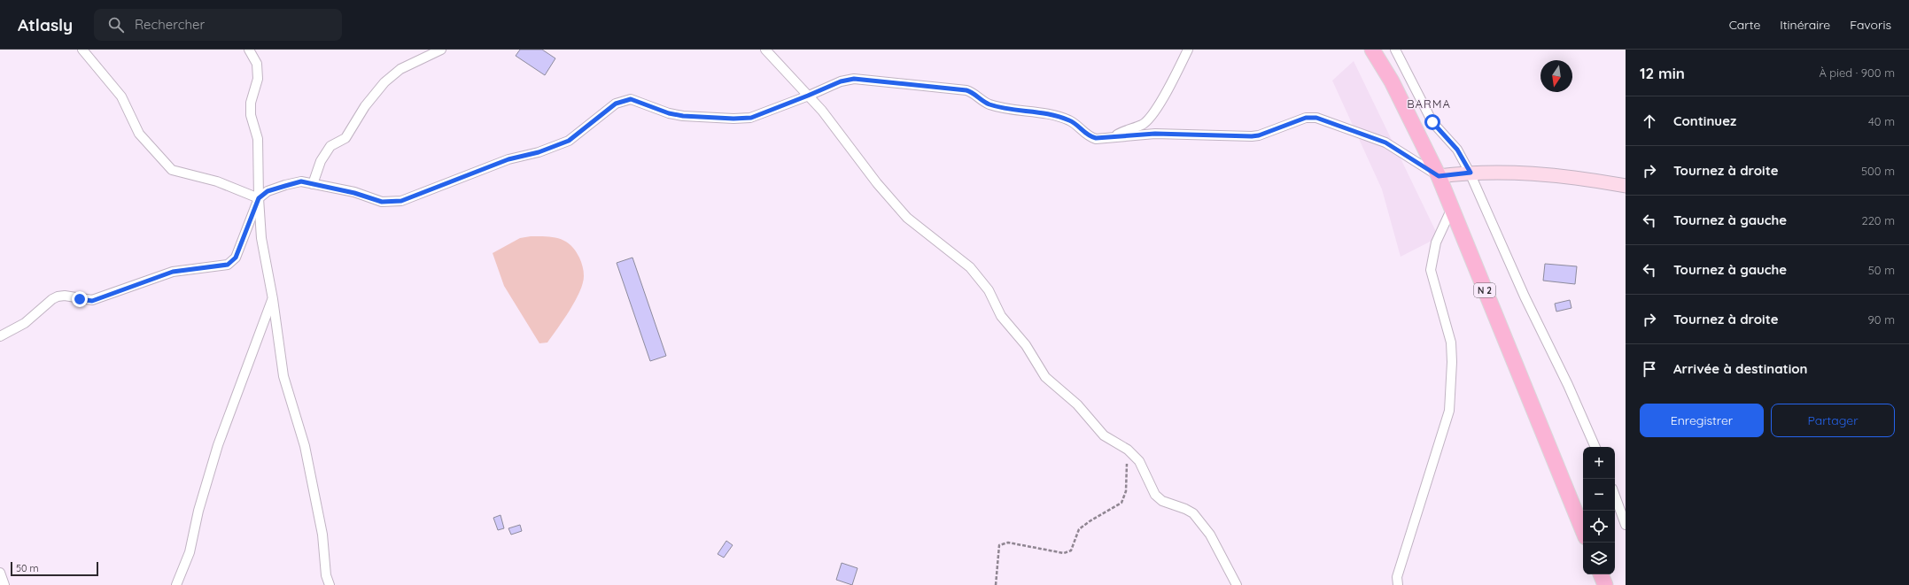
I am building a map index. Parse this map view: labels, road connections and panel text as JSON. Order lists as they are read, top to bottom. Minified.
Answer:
{"streets":{"main road":["N 2"]},"districts":["BARMA"],"scale_bar":"50 m","north":"bottom","page":{"header":"Atlasly","search":"Rechercher","nav":["Carte","Itinéraire","Favoris"],"heading":["12 min","À pied · 900 m"],"list":[["Continuez","40 m"],["Tournez à droite","500 m"],["Tournez à gauche","220 m"],["Tournez à gauche","50 m"],["Tournez à droite","90 m"],"Arrivée à destination"],"buttons":["Enregistrer","Partager"],"map_buttons":["+","−"],"scale":"50 m"}}
